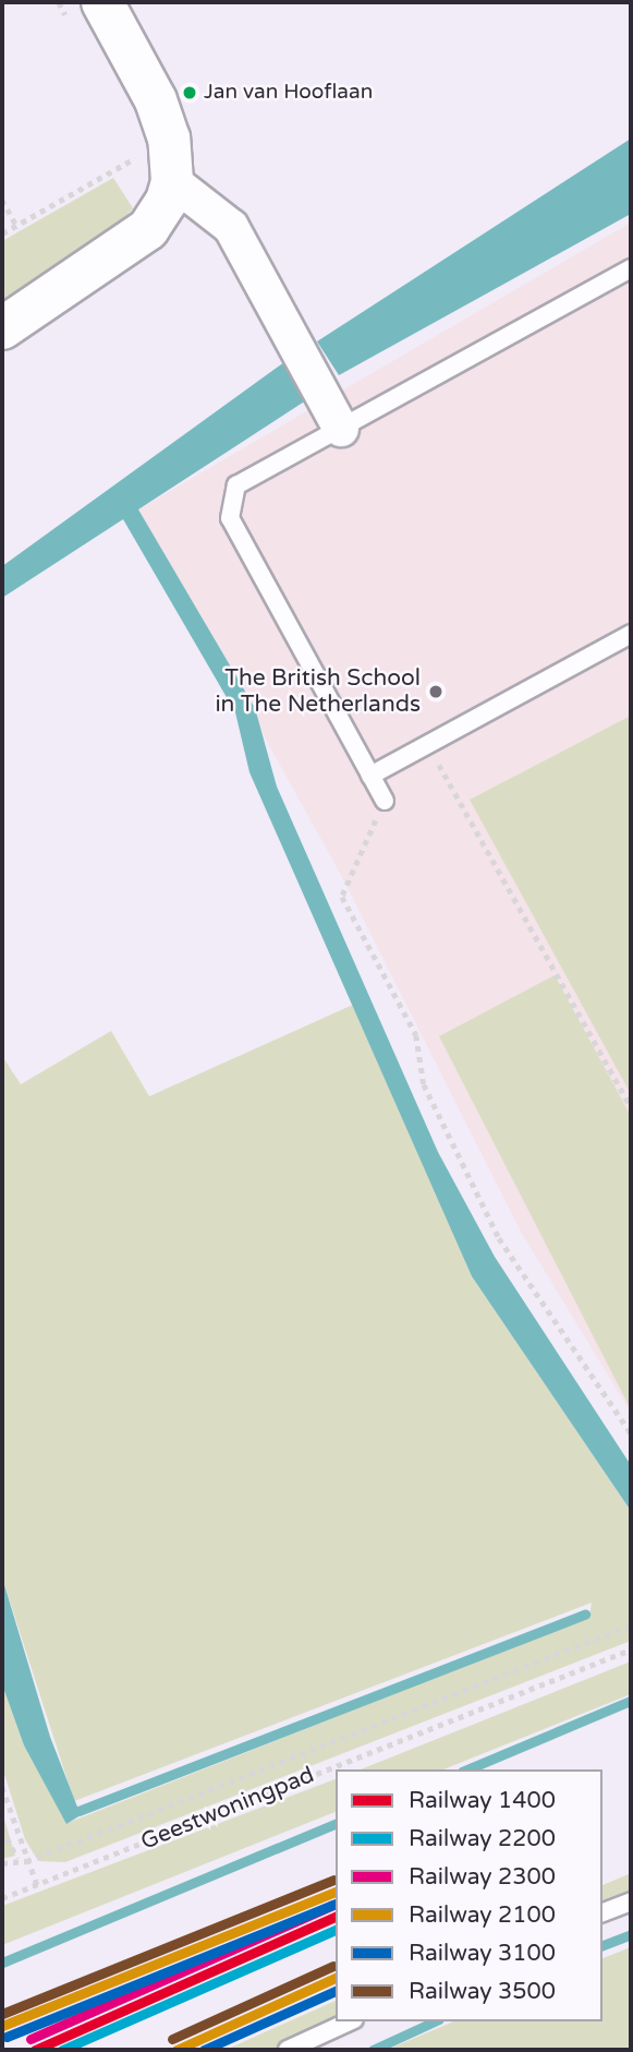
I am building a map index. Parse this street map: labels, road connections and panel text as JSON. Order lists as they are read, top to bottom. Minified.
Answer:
{"streets":{"path":["Geestwoningpad"]},"places":["Jan van Hooflaan","The British School in The Netherlands"],"lines":["rail line 3500","rail line 2100","rail line 3100","rail line 2300","rail line 1400","rail line 2200"],"legend":["Railway 1400","Railway 2200","Railway 2300","Railway 2100","Railway 3100","Railway 3500"]}
